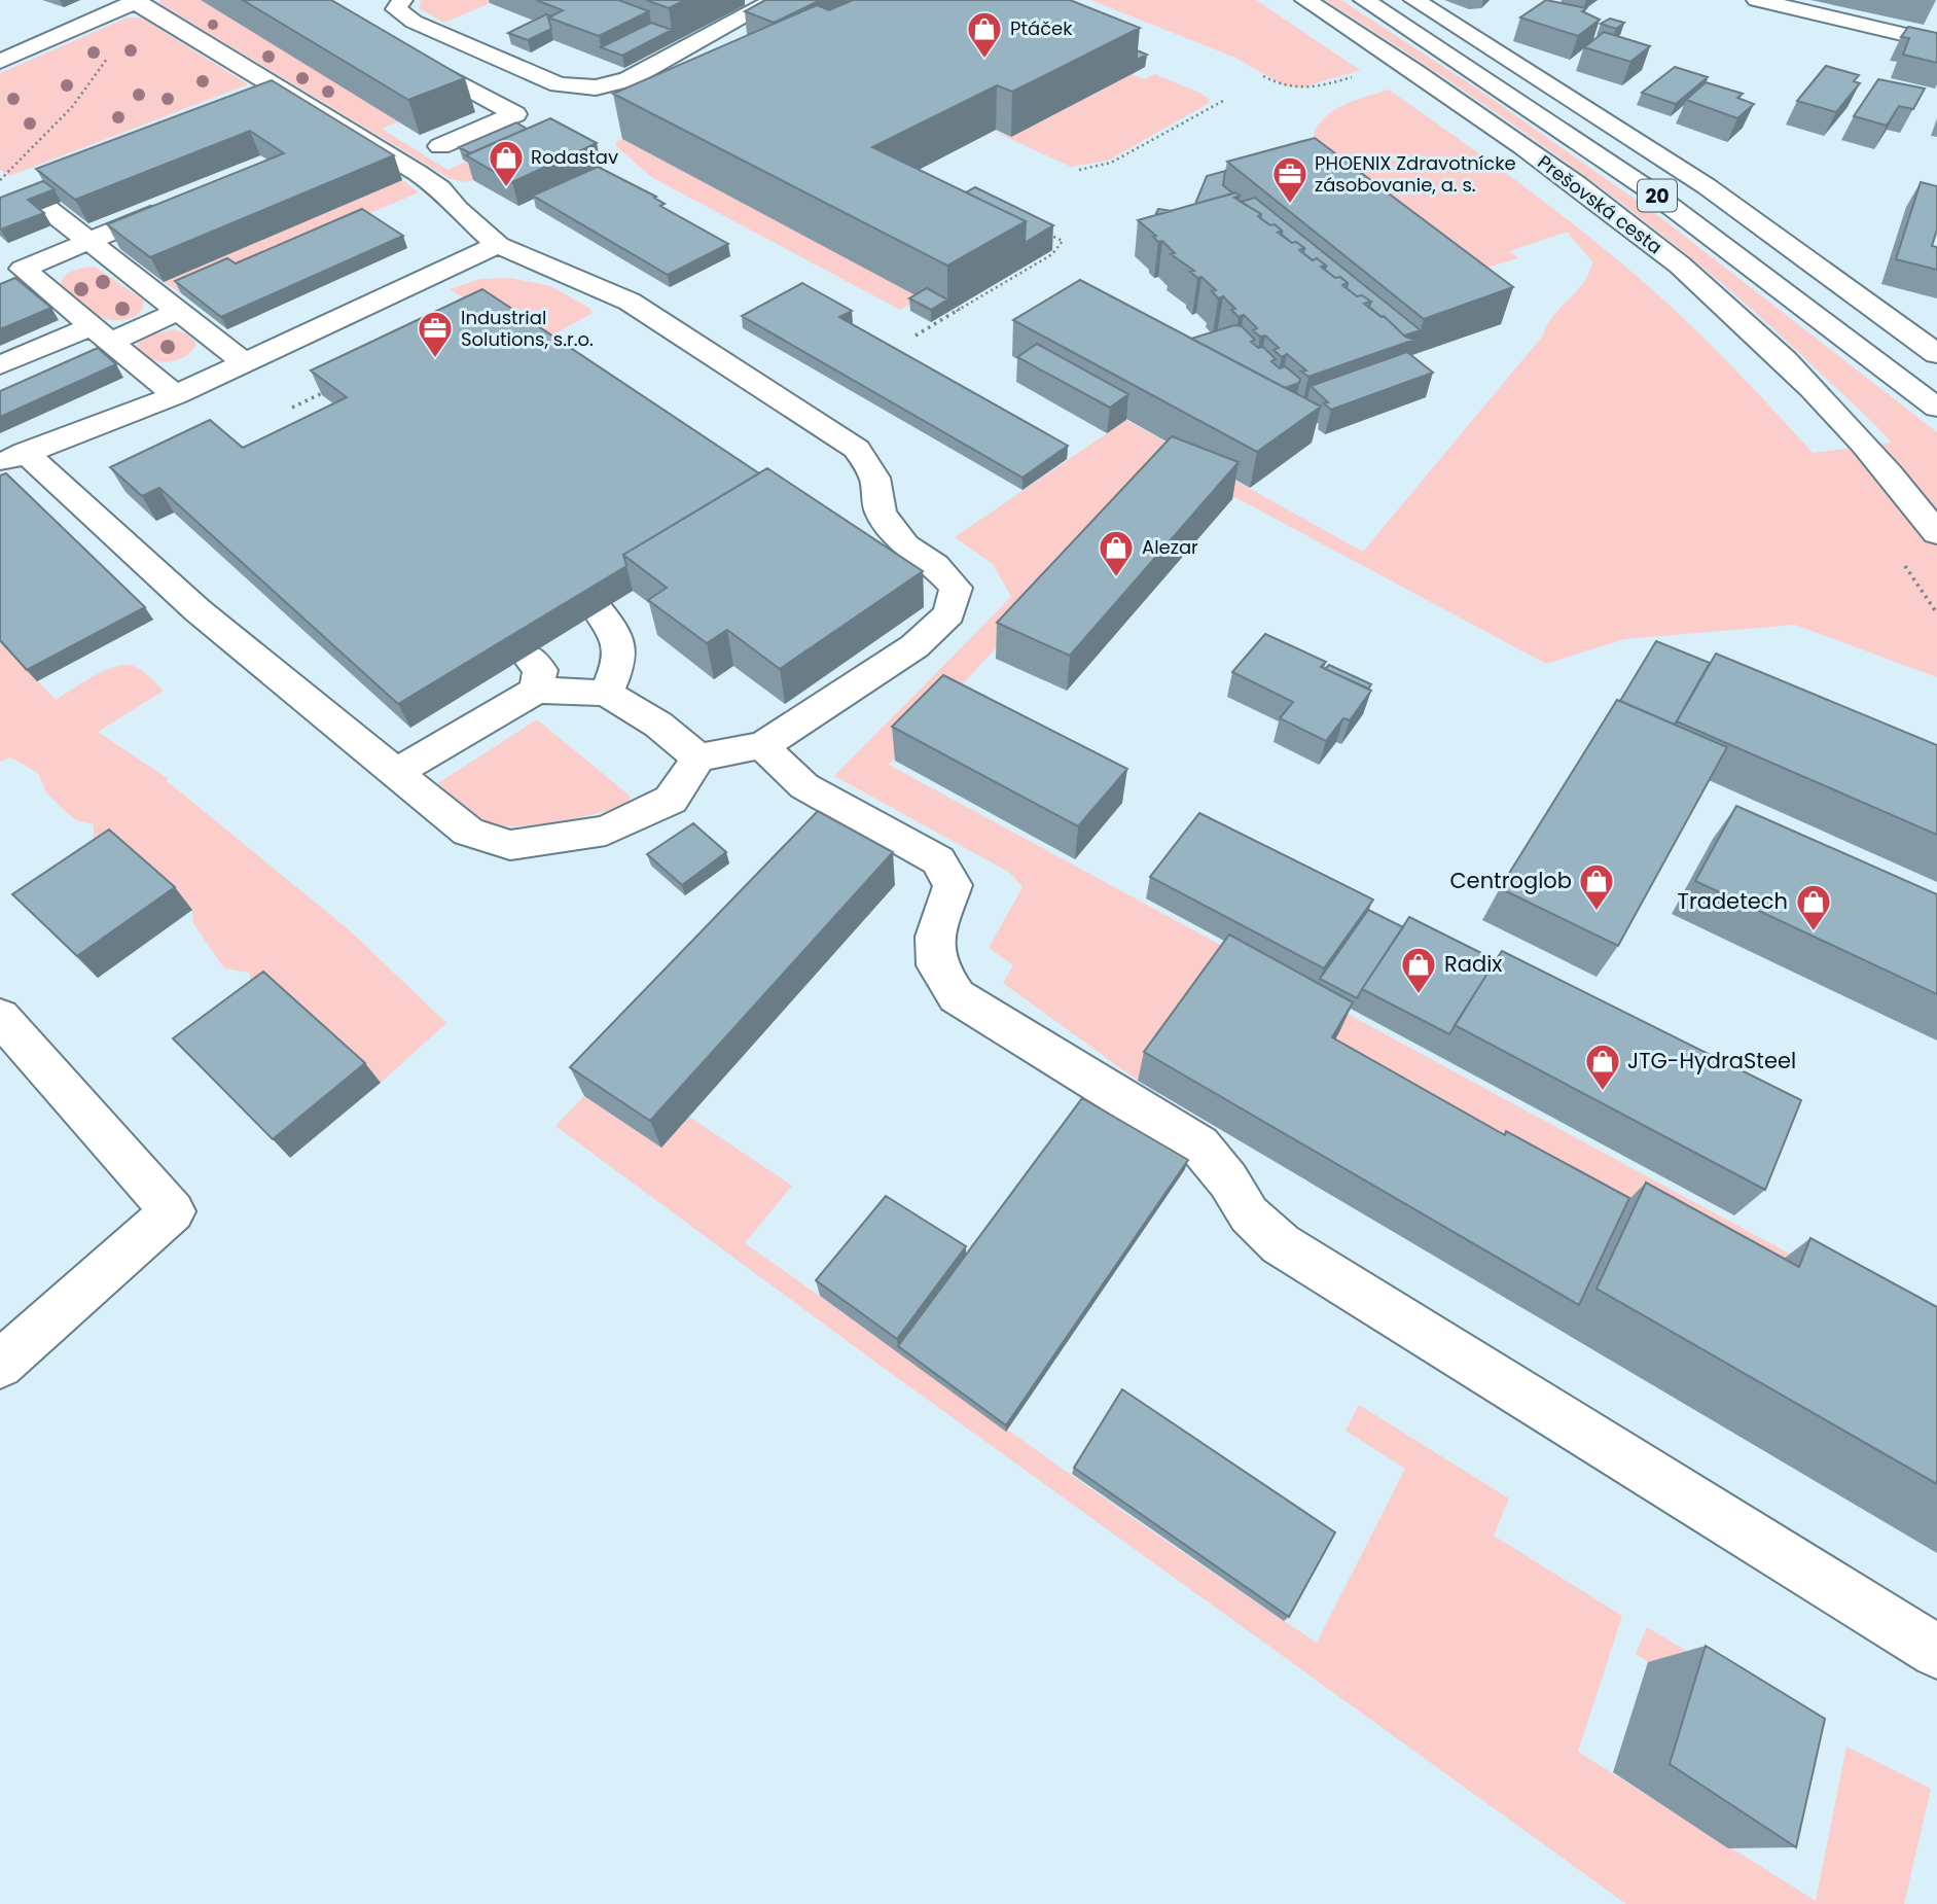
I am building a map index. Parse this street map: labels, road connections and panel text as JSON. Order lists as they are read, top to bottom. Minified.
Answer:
{"streets":{"main road":["20","Prešovská cesta"]},"places":{"shop":["Ptáček","Rodastav","Alezar","Centroglob","Tradetech","Radix","JTG-HydraSteel"],"office":["PHOENIX Zdravotnícke zásobovanie, a. s.","Industrial Solutions, s.r.o."]}}
